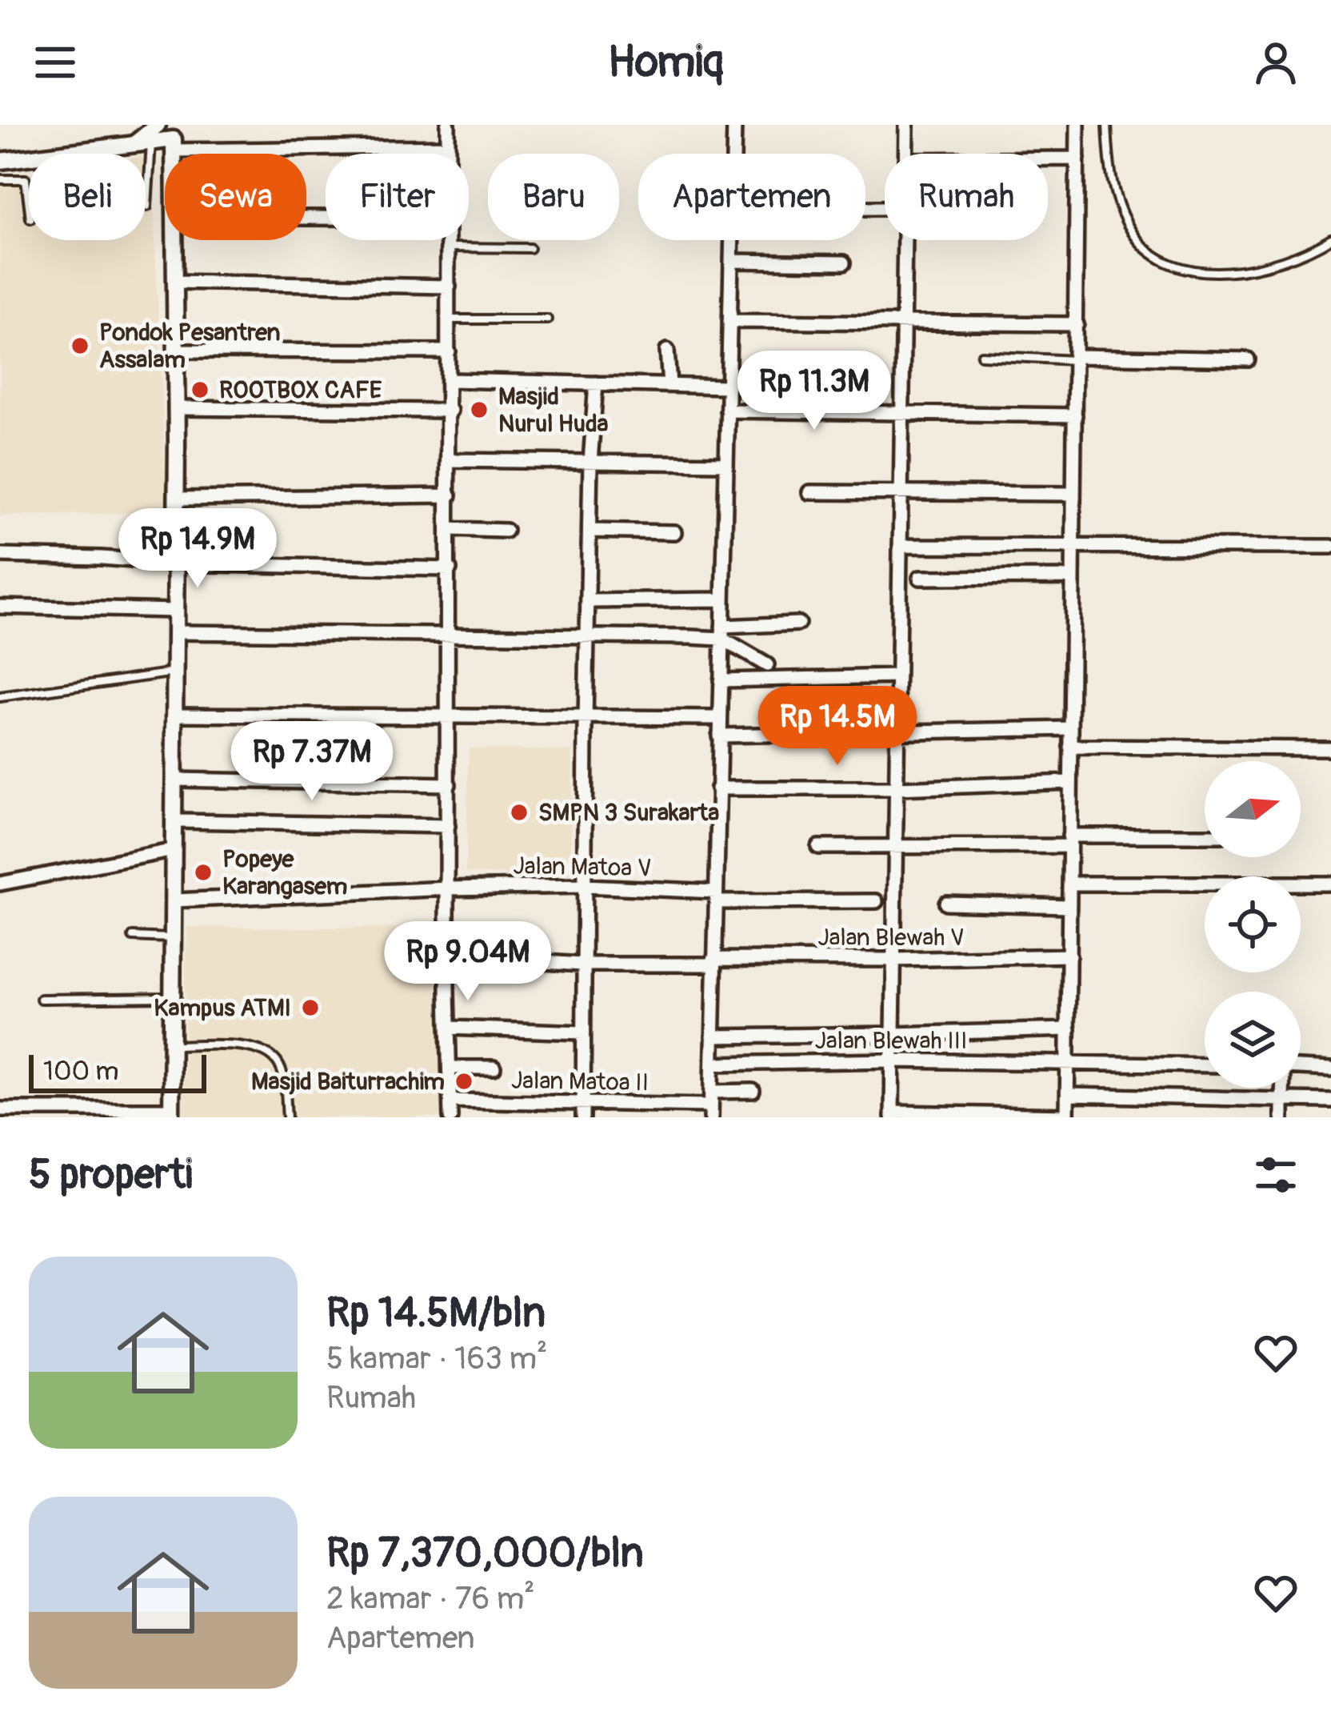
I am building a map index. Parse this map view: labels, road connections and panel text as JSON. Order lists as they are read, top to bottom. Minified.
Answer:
{"streets":{"street":["Jalan Matoa V","Jalan Blewah V","Jalan Blewah III","Jalan Matoa II"]},"places":["Pondok Pesantren Assalam","ROOTBOX CAFE","Masjid Nurul Huda","SMPN 3 Surakarta","Popeye Karangasem","Kampus ATMI","Masjid Baiturrachim"],"scale_bar":"100 m","north":"right","page":{"header":"Homiq","chip":["Beli","Sewa","Filter","Baru","Apartemen","Rumah"],"price":["Rp 11.3M","Rp 14.9M","Rp 14.5M","Rp 7.37M","Rp 9.04M"],"scale":"100 m","heading":"5 properti","list":[{"name":"Rp 14.5M/bln","note":"5 kamar · 163 m² · Rumah"},{"name":"Rp 7,370,000/bln","note":"2 kamar · 76 m² · Apartemen"}]}}
